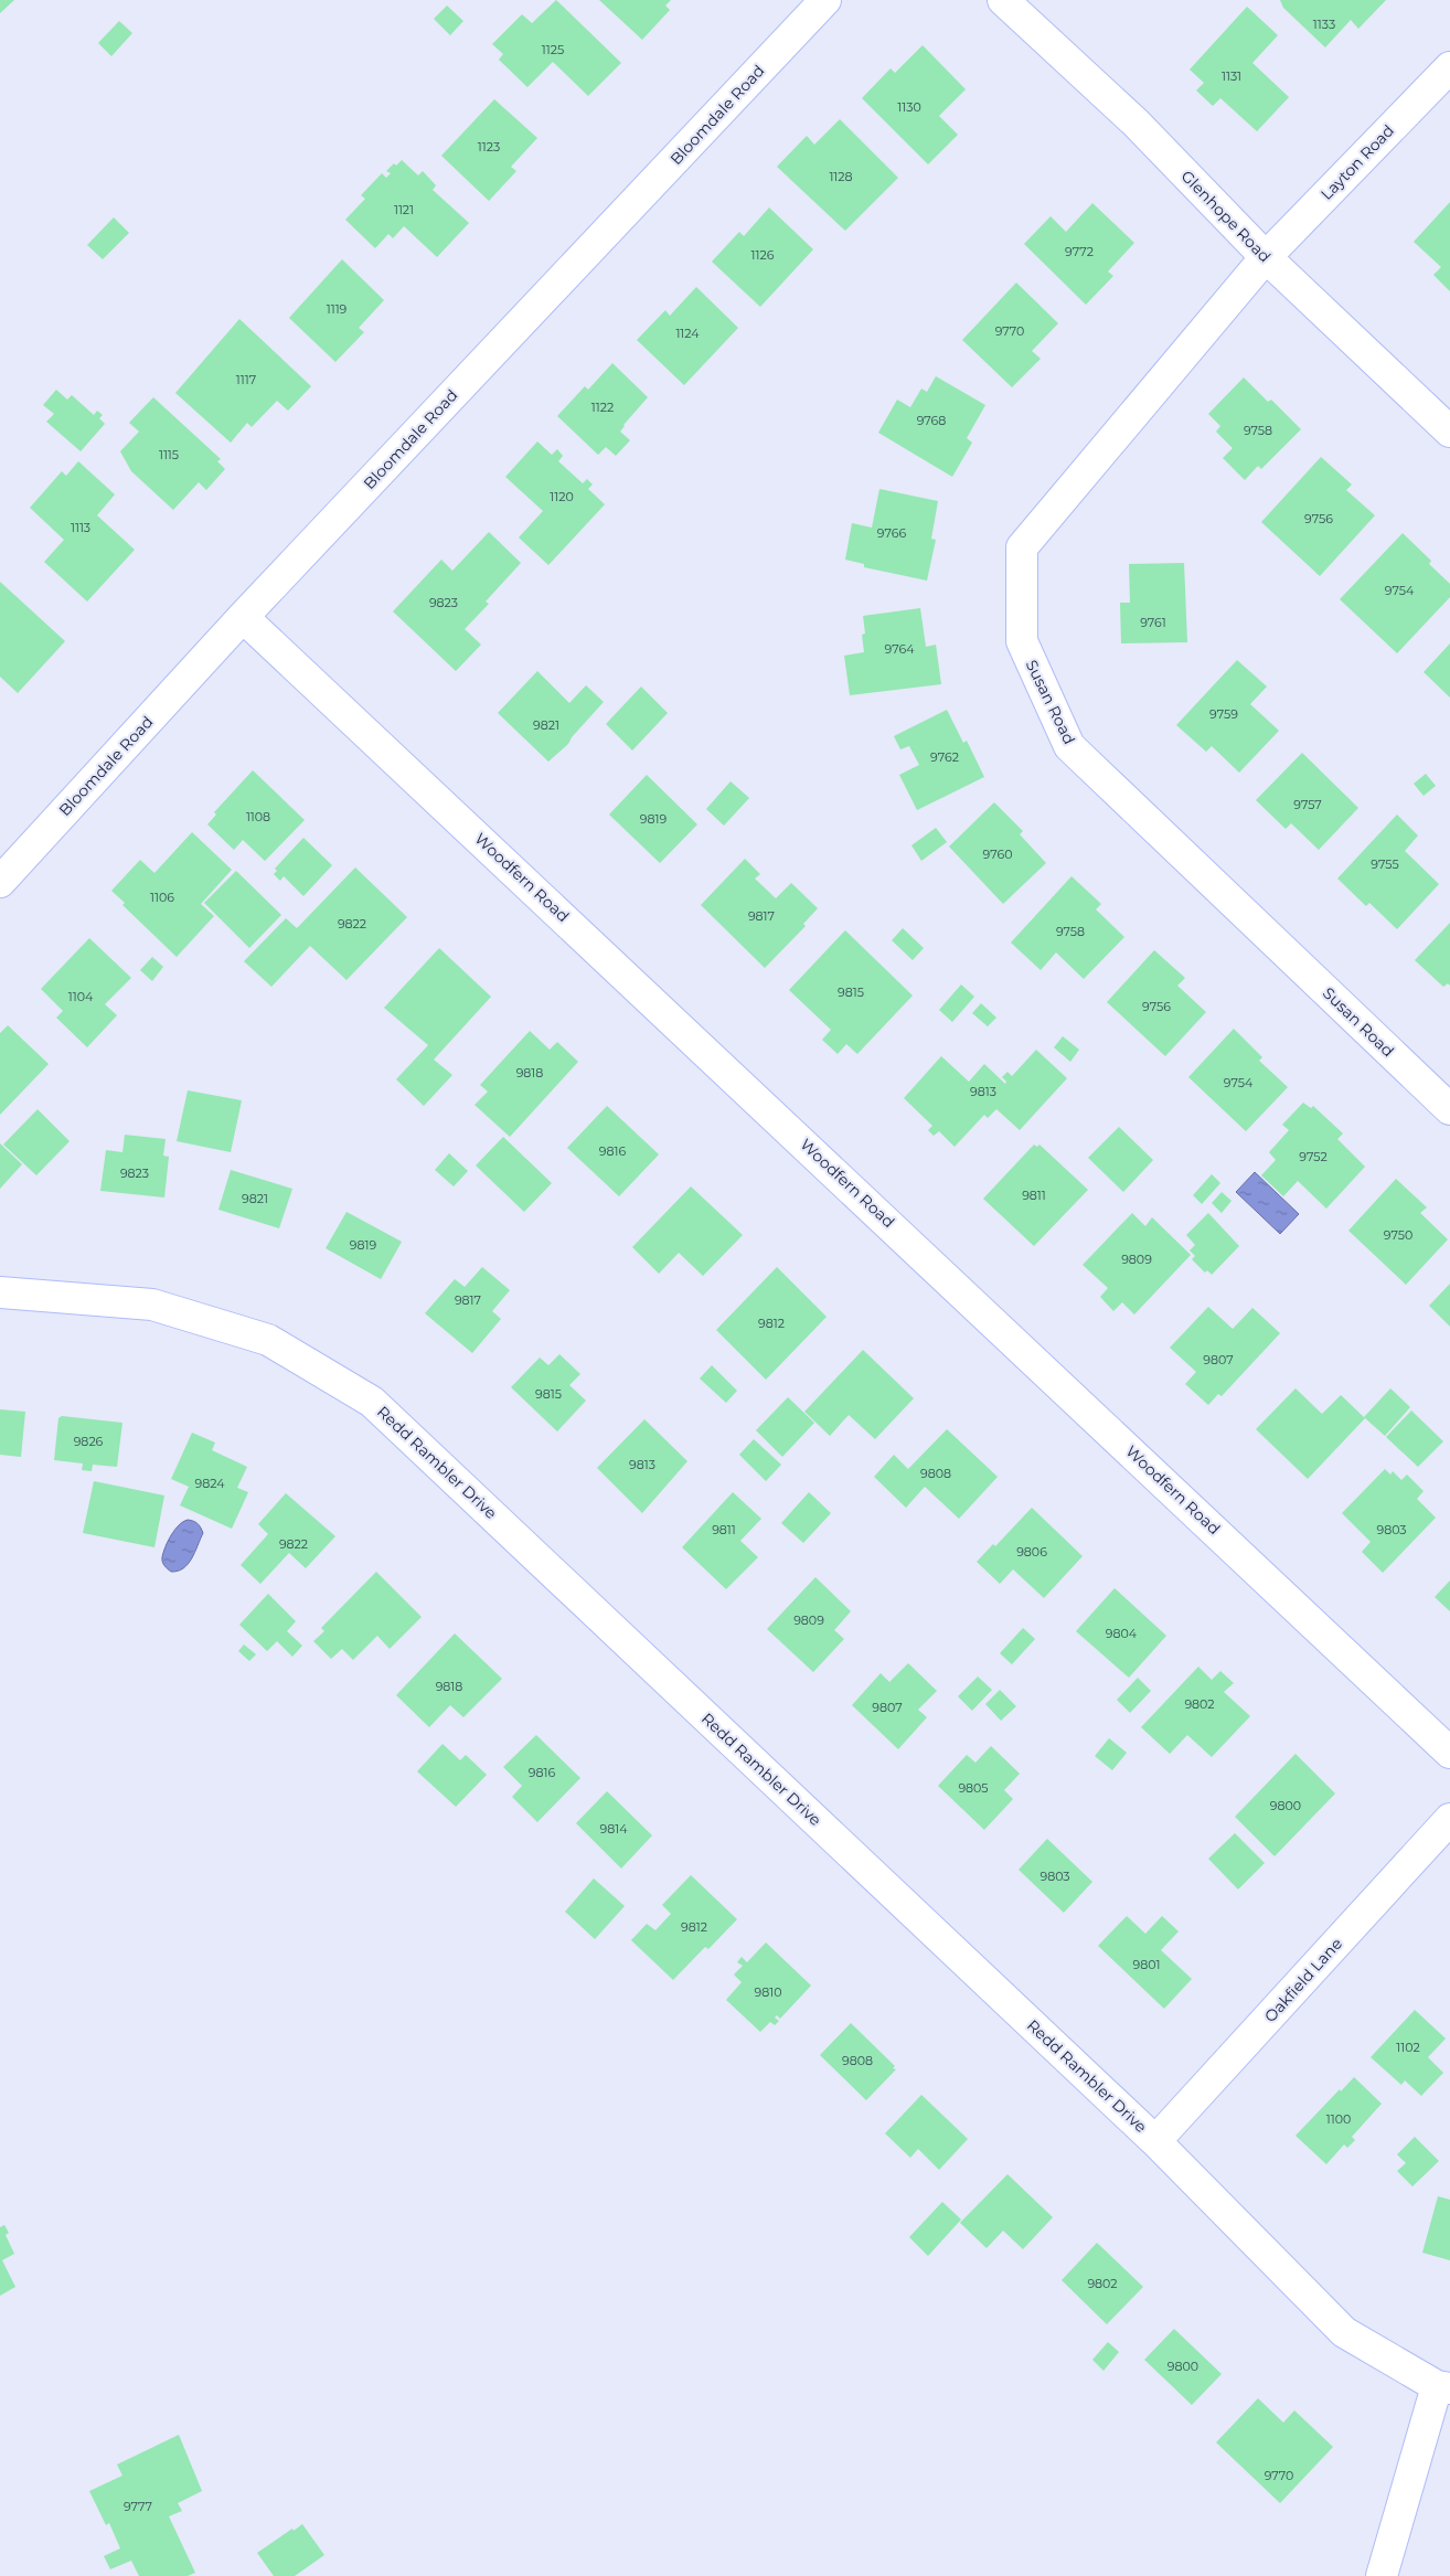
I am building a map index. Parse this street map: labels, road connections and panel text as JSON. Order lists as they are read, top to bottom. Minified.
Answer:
{"streets":{"street":["Bloomdale Road","Layton Road","Glenhope Road","Susan Road","Woodfern Road","Redd Rambler Drive","Oakfield Lane"]},"crossings":[["Bloomdale Road","Woodfern Road"],["Layton Road","Glenhope Road"],["Layton Road","Susan Road"],["Glenhope Road","Susan Road"],["Redd Rambler Drive","Oakfield Lane"]],"house_numbers":["1133","1125","1131","1130","1123","1128","1121","9772","1126","1119","9770","1124","1117","1122","9768","9758","1115","1120","9756","1113","9766","9754","9823","9761","9764","9759","9821","9762","9757","1108","9819","9760","9755","1106","9817","9822","9758","9815","1104","9756","9818","9754","9813","9816","9752","9823","9811","9821","9750","9819","9809","9817","9812","9807","9815","9826","9813","9808","9824","9811","9803","9822","9806","9809","9804","9818","9802","9807","9816","9805","9800","9814","9803","9812","9801","9810","1102","9808","1100","9802","9800","9770","9777"]}
